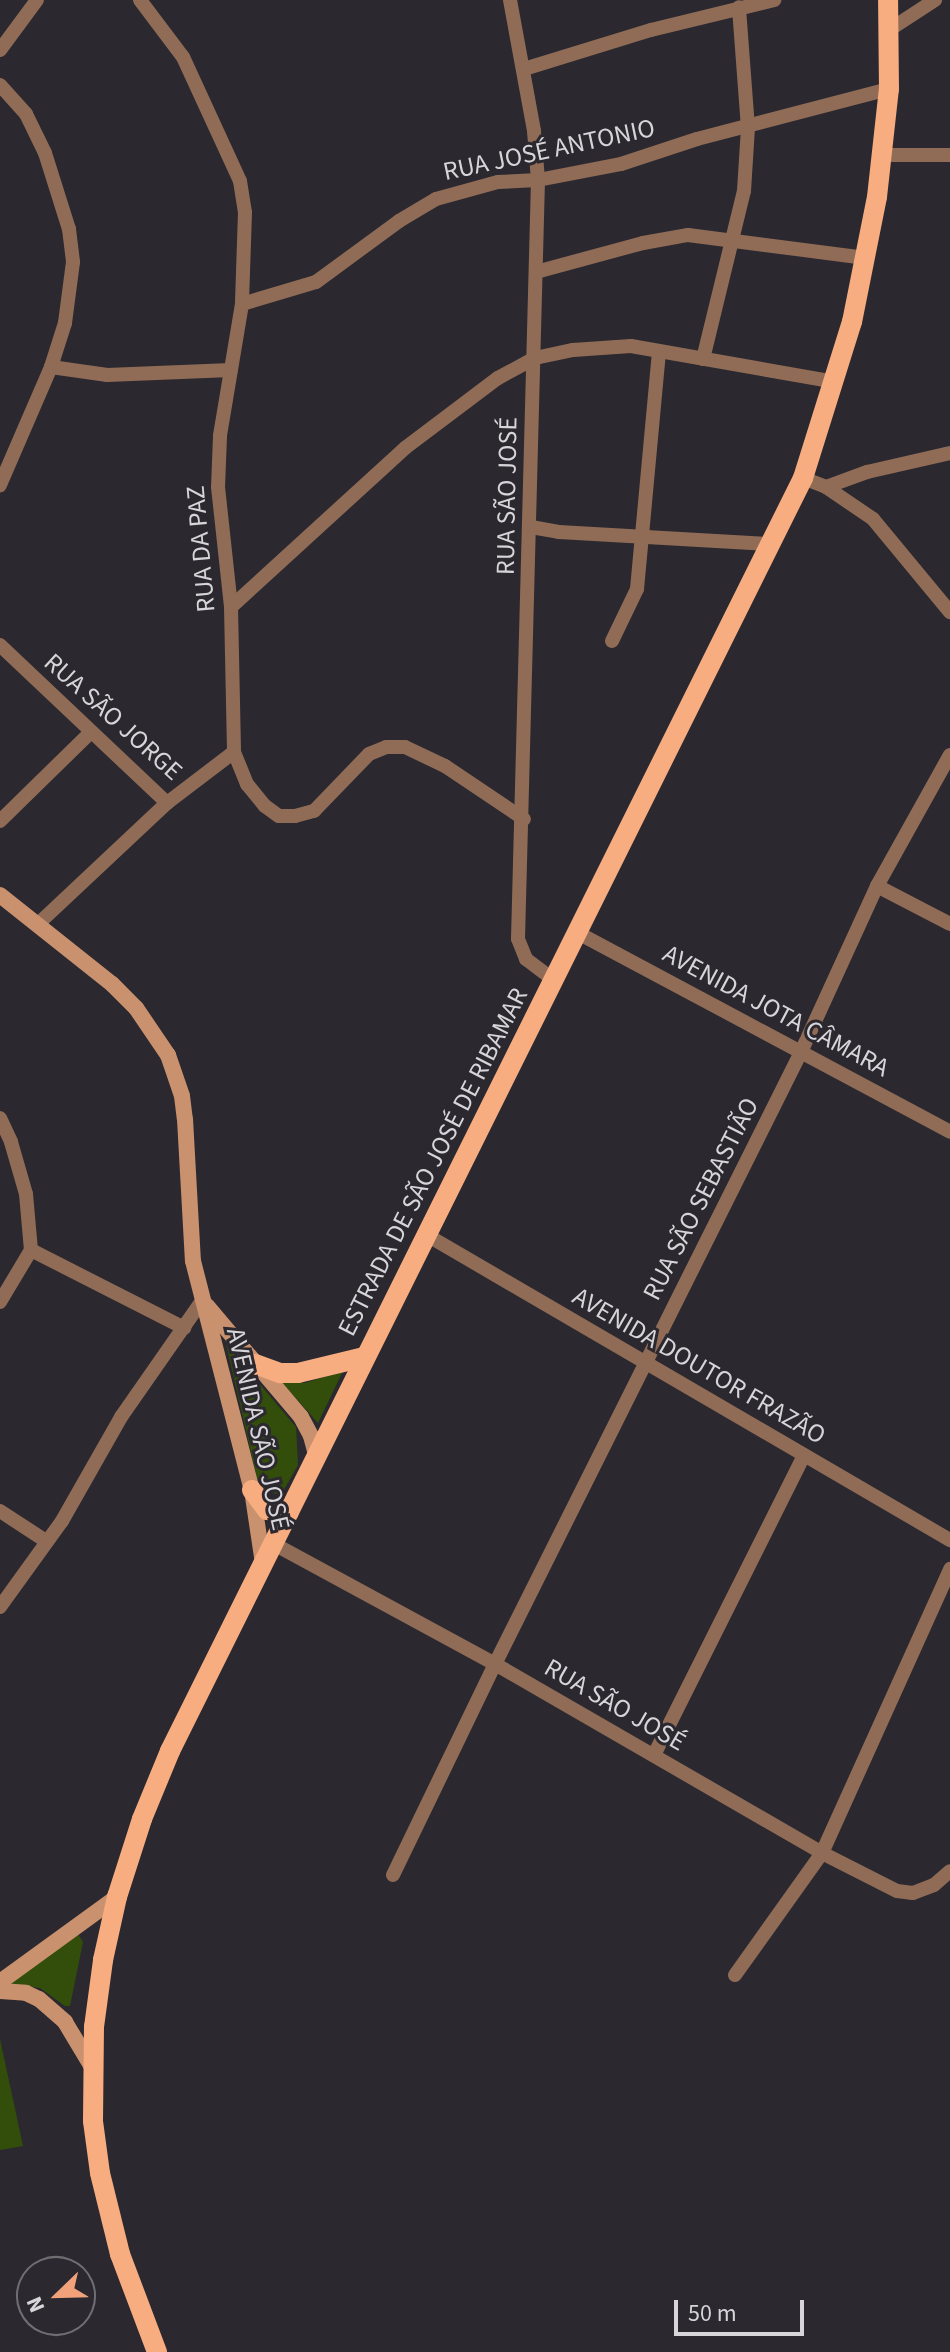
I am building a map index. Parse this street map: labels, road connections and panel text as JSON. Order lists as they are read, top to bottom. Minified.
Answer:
{"streets":{"main road":["ESTRADA DE SÃO JOSÉ DE RIBAMAR"],"street":["RUA JOSÉ ANTONIO","RUA SÃO JOSÉ","RUA DA PAZ","RUA SÃO JORGE","AVENIDA JOTA CÂMARA","RUA SÃO SEBASTIÃO","AVENIDA DOUTOR FRAZÃO","AVENIDA SÃO JOSÉ"]},"crossings":[["RUA JOSÉ ANTONIO","RUA SÃO JOSÉ"],["RUA JOSÉ ANTONIO","RUA DA PAZ"],["RUA JOSÉ ANTONIO","ESTRADA DE SÃO JOSÉ DE RIBAMAR"],["RUA SÃO JOSÉ","RUA DA PAZ"],["RUA SÃO JOSÉ","ESTRADA DE SÃO JOSÉ DE RIBAMAR"],["RUA SÃO JOSÉ","RUA SÃO SEBASTIÃO"],["RUA DA PAZ","RUA SÃO JORGE"],["AVENIDA JOTA CÂMARA","ESTRADA DE SÃO JOSÉ DE RIBAMAR"],["AVENIDA JOTA CÂMARA","RUA SÃO SEBASTIÃO"],["ESTRADA DE SÃO JOSÉ DE RIBAMAR","AVENIDA DOUTOR FRAZÃO"],["ESTRADA DE SÃO JOSÉ DE RIBAMAR","AVENIDA SÃO JOSÉ"],["RUA SÃO SEBASTIÃO","AVENIDA DOUTOR FRAZÃO"]],"scale_bar":"50 m","north":"bottom left"}
